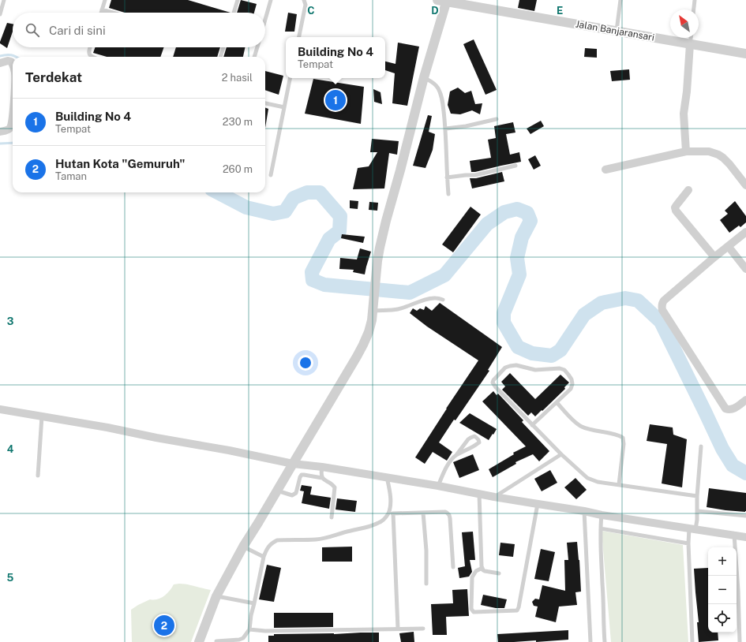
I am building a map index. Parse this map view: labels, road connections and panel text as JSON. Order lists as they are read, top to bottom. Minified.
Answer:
{"streets":{"street":["Jalan Banjaransari"]},"north":"top left","page":{"search":"Cari di sini","popup":["Building No 4","Tempat"],"heading":["Terdekat","2 hasil"],"pins":["1","2"],"list":[{"mark":"1","name":"Building No 4","note":"Tempat","value":"230 m"},{"mark":"2","name":"Hutan Kota \"Gemuruh\"","note":"Taman","value":"260 m"}],"map_buttons":["+","−"]},"grid":{"columns":["C","D","E"],"rows":["3","4","5"]}}
